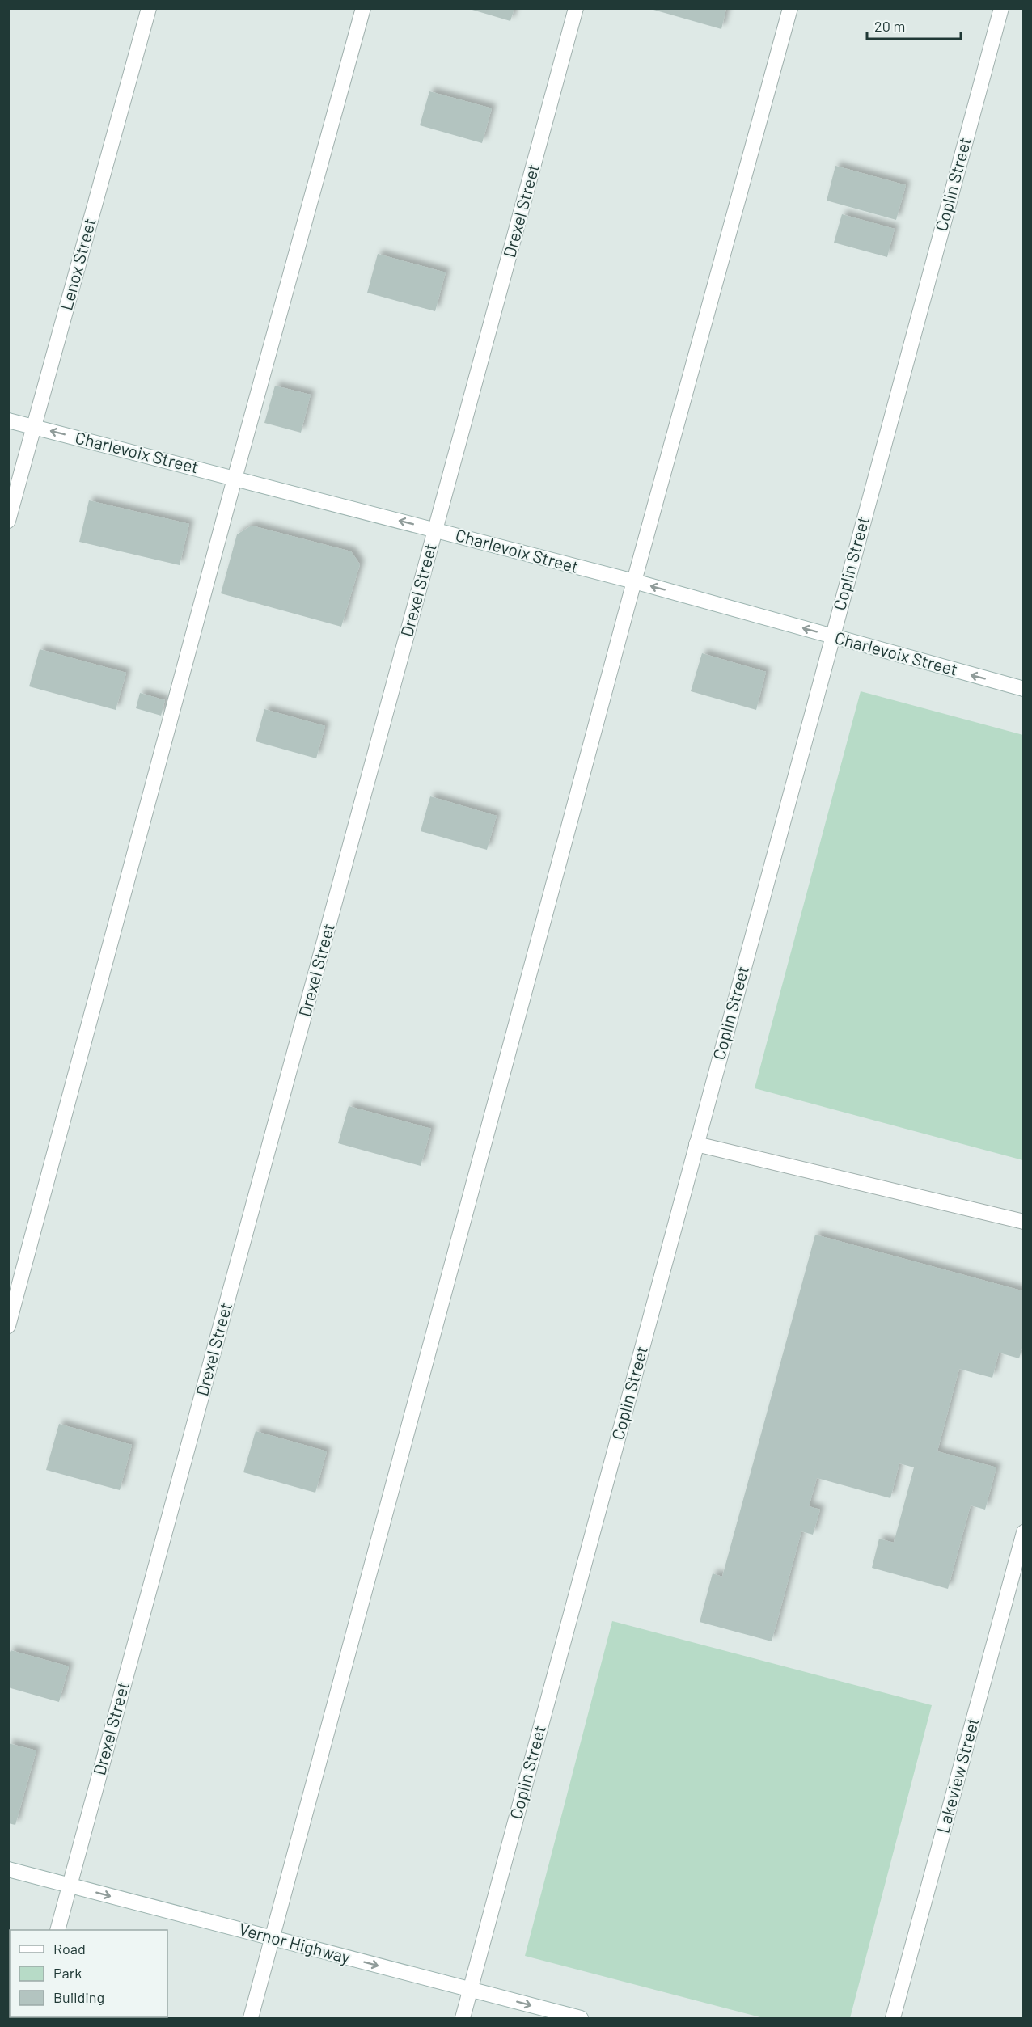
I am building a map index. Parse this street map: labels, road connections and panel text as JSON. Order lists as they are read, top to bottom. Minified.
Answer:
{"streets":{"street":["Coplin Street","Drexel Street","Lenox Street","Charlevoix Street","Lakeview Street","Vernor Highway"]},"crossings":[["Coplin Street","Charlevoix Street"],["Coplin Street","Vernor Highway"],["Drexel Street","Charlevoix Street"],["Drexel Street","Vernor Highway"],["Lenox Street","Charlevoix Street"]],"one_way":["Charlevoix Street","Vernor Highway"],"legend":["Road","Park","Building"],"scale_bar":"20 m"}
